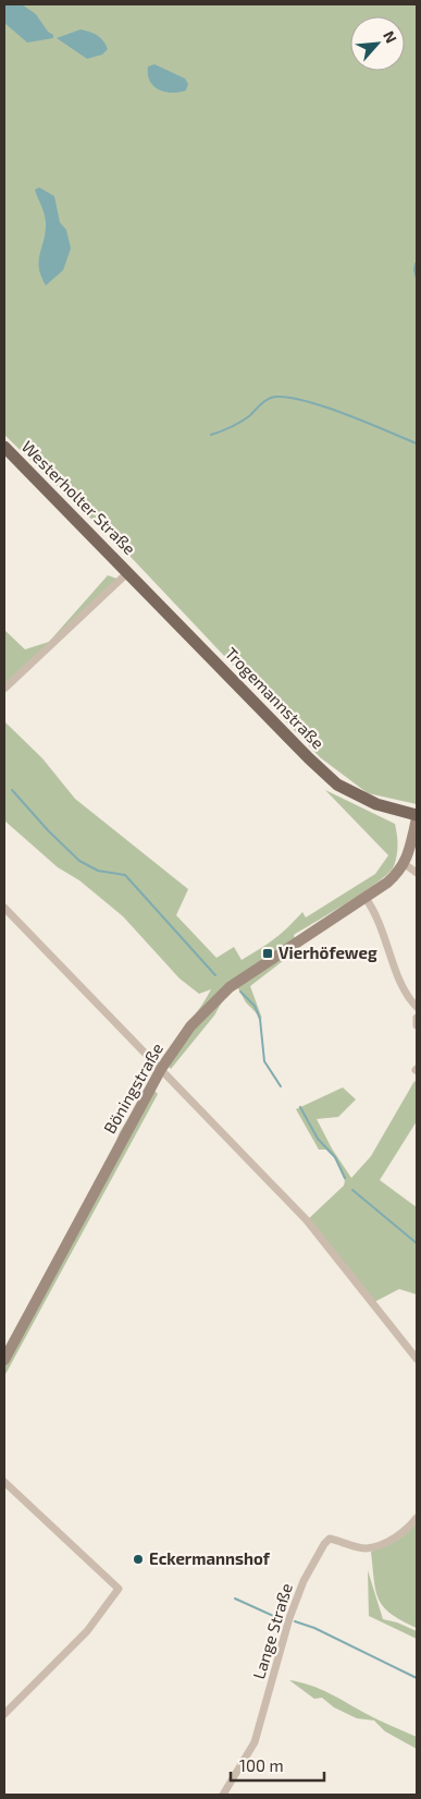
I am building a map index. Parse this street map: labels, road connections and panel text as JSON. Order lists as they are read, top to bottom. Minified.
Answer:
{"streets":{"main road":["Westerholter Straße","Trogemannstraße","Böningstraße"],"street":["Lange Straße"]},"crossings":[["Westerholter Straße","Trogemannstraße"],["Trogemannstraße","Böningstraße"]],"places":{"transit":["Vierhöfeweg"],"other":["Eckermannshof"]},"scale_bar":"100 m","north":"top right"}
